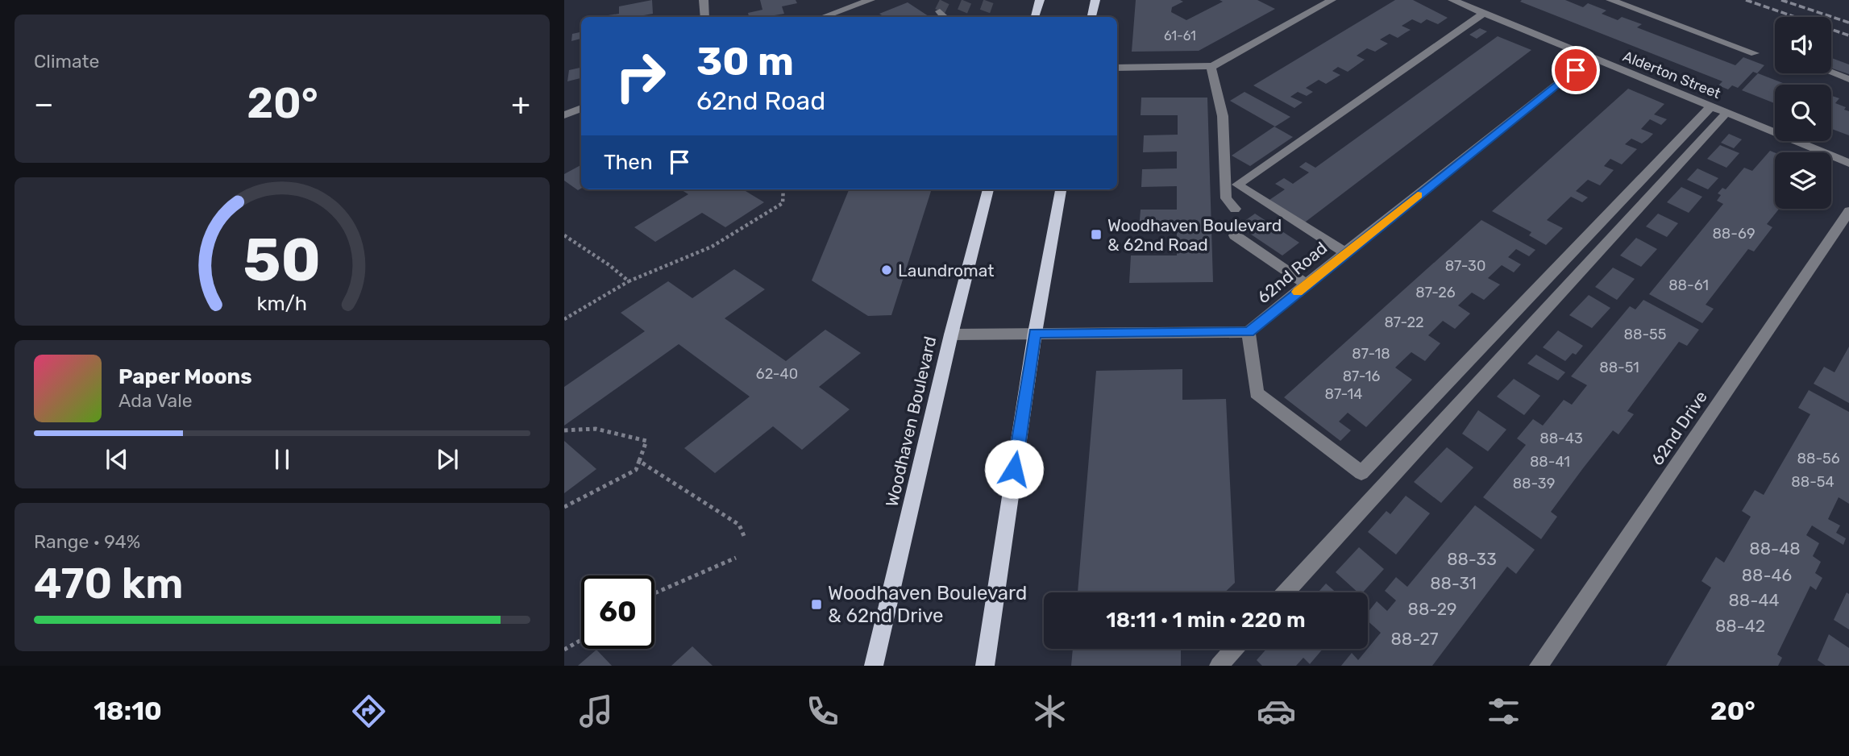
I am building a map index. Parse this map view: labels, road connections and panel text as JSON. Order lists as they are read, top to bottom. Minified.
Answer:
{"streets":{"main road":["Woodhaven Boulevard"],"street":["Alderton Street","62nd Road","62nd Drive"]},"crossings":[["Alderton Street","62nd Road"]],"places":{"transit":["Woodhaven Boulevard & 62nd Road","Woodhaven Boulevard & 62nd Drive"],"other":["Laundromat"]},"house_numbers":["61-61","88-69","87-30","88-61","87-26","87-22","88-55","87-18","88-51","62-40","87-16","87-14","88-43","88-56","88-41","88-54","88-39","88-48","88-33","88-46","88-31","88-44","88-29","88-42","88-27"],"page":{"tile":["Climate",["Range · 94%","470 km"]],"turn":["30 m","62nd Road"],"heat":["−","20°","+"],"then":"Then","song":["Paper Moons","Ada Vale"],"limit":"60","trip":"18:11 · 1 min · 220 m","tabs":["18:10","20°"],"gauge":["50","km/h"]}}
